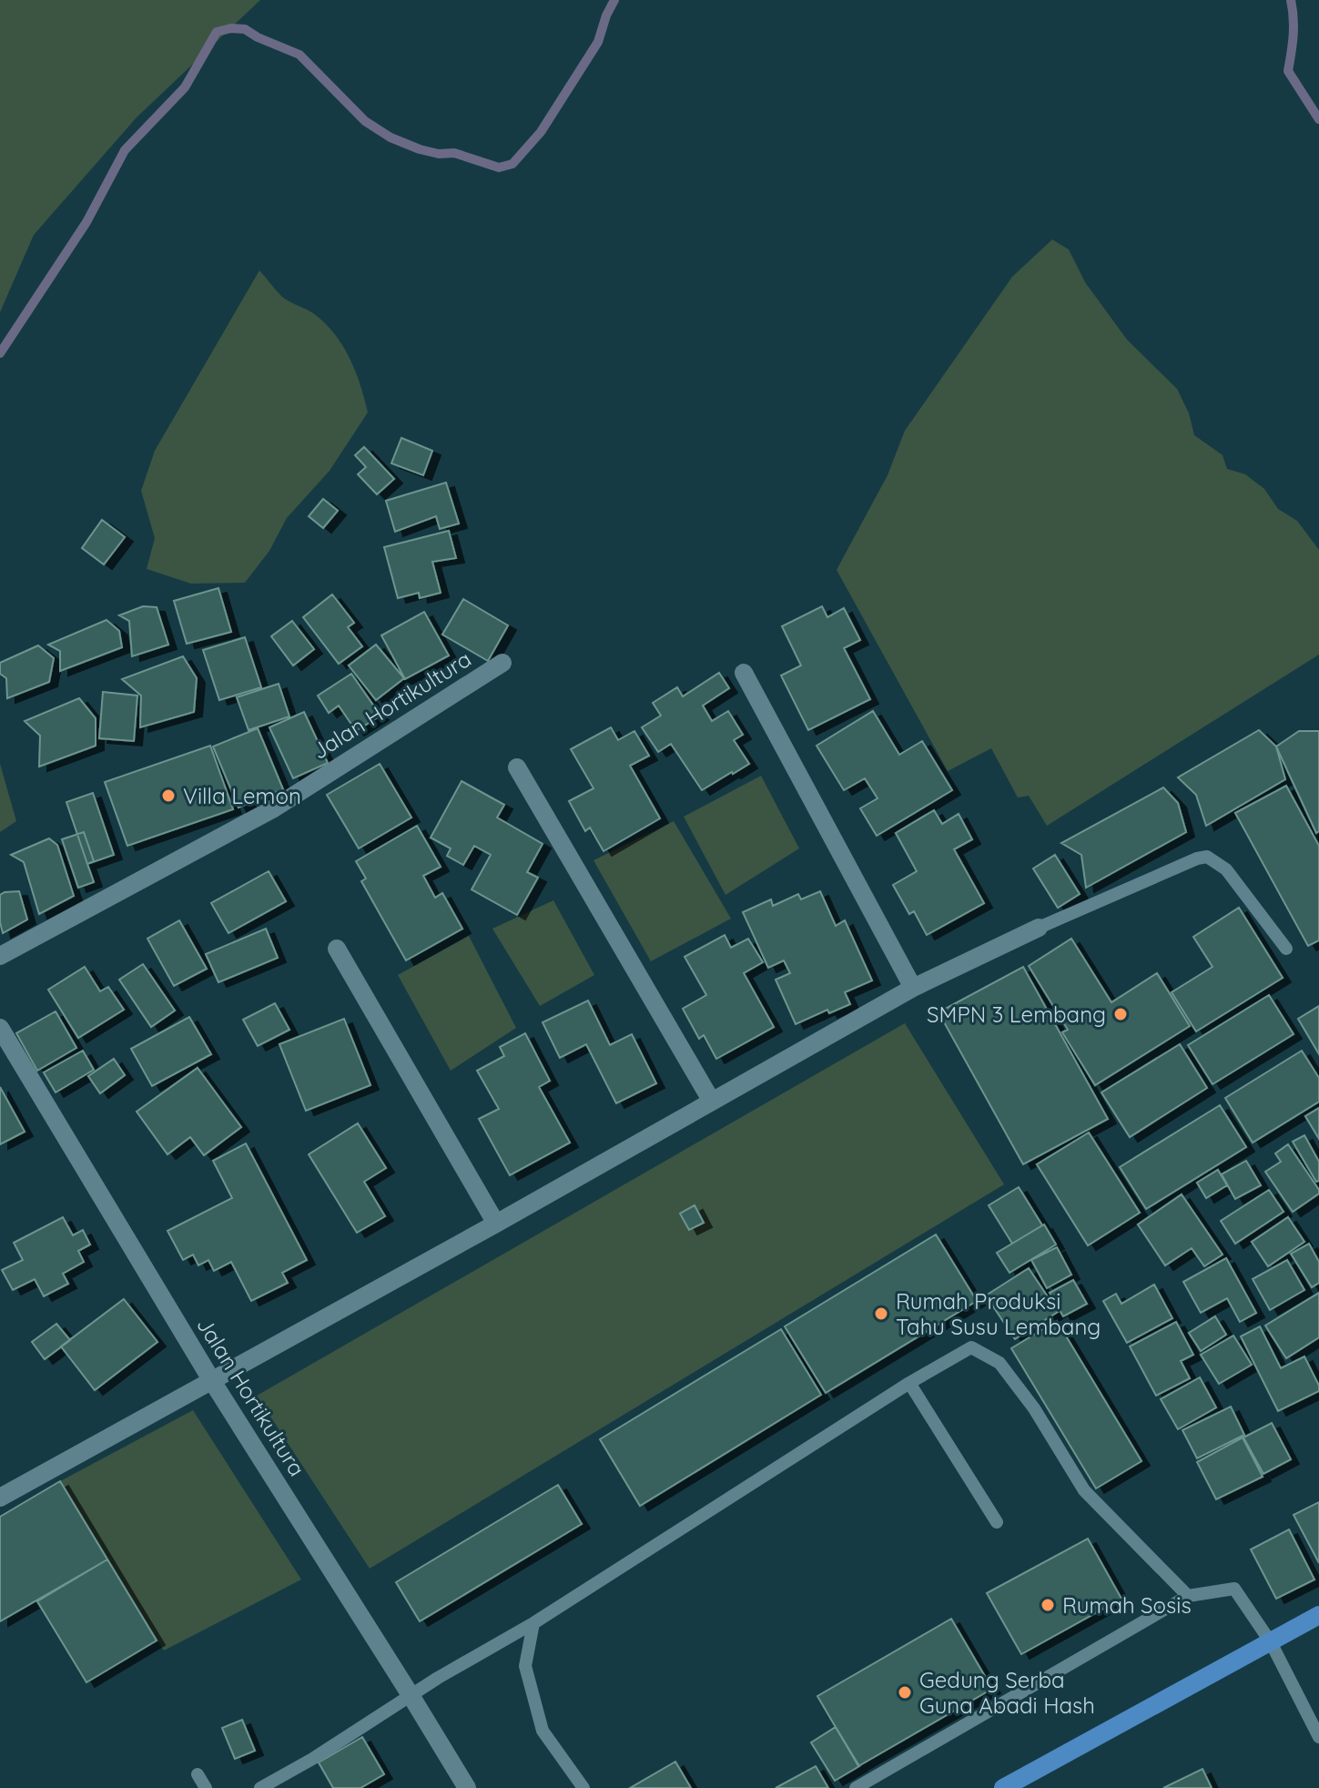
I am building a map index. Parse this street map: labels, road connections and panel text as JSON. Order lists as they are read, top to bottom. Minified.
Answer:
{"streets":{"street":["Jalan Hortikultura"]},"places":["Villa Lemon","SMPN 3 Lembang","Rumah Produksi Tahu Susu Lembang","Rumah Sosis","Gedung Serba Guna Abadi Hash"]}
